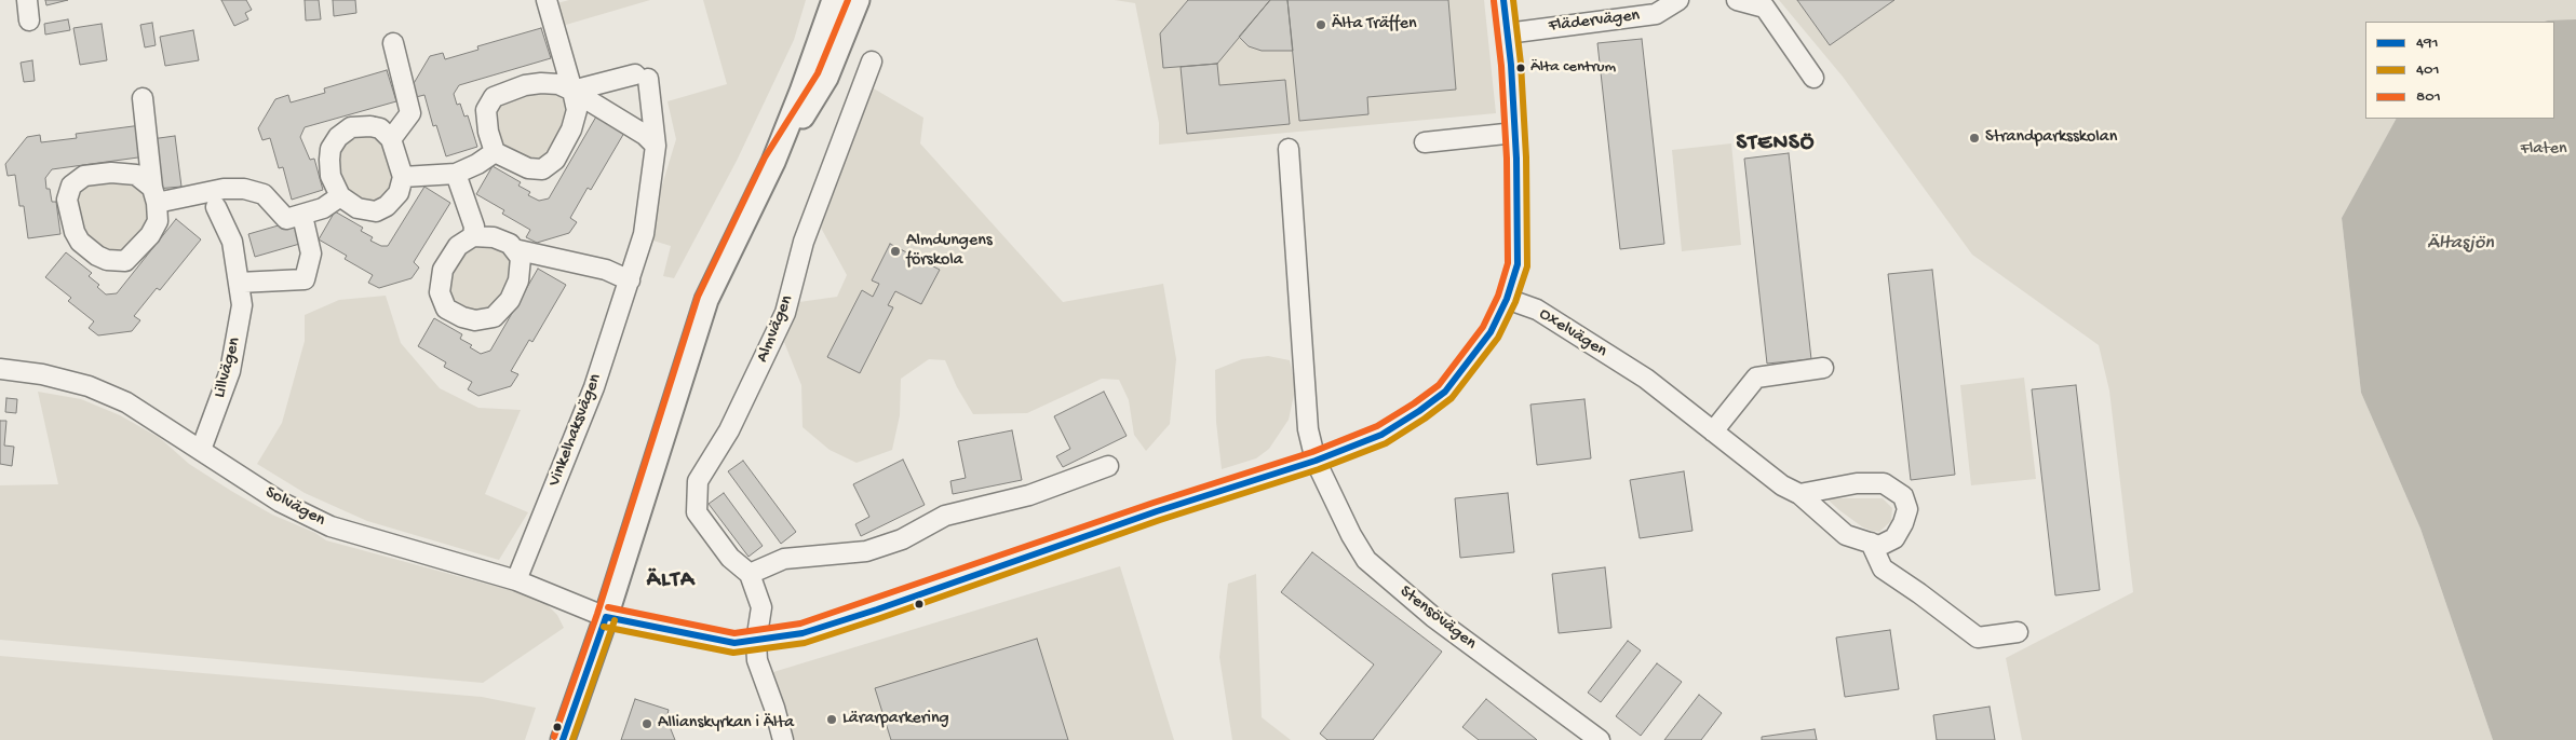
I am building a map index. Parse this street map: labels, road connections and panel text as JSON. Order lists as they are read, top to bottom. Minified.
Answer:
{"streets":{"street":["Flädervägen","Almvägen","Oxelvägen","Lillvägen","Vinkelhaksvägen","Solvägen","Stensövägen"]},"crossings":[["Lillvägen","Solvägen"],["Vinkelhaksvägen","Solvägen"]],"districts":["STENSÖ","ÄLTA"],"water":["Ältasjön"],"parks":["Flaten"],"places":["Älta Träffen","Älta centrum","Strandparksskolan","Almdungens förskola","Lärarparkering","Allianskyrkan i Älta"],"lines":["transit line 491","transit line 401","transit line 801"],"legend":["491","401","801"]}
